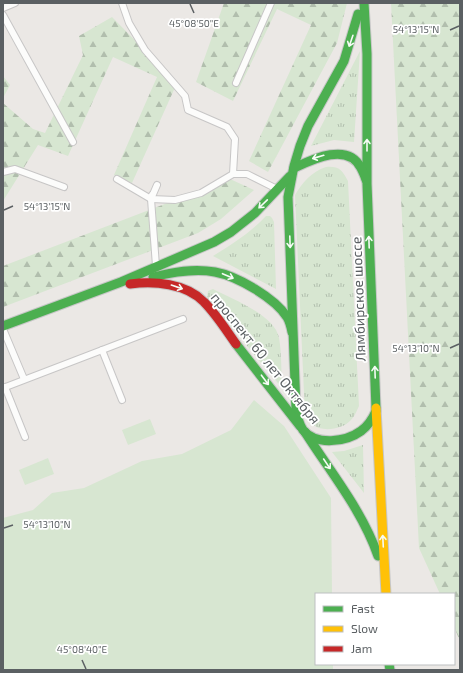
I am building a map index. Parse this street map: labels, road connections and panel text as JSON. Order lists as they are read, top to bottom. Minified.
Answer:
{"streets":{"main road":["Лямбирское шоссе","проспект 60 лет Октября"]},"crossings":[["Лямбирское шоссе","проспект 60 лет Октября"]],"legend":["Fast","Slow","Jam"],"coordinates":["45°08'50\"E","54°13'15\"N","54°13'10\"N","45°08'40\"E"]}
